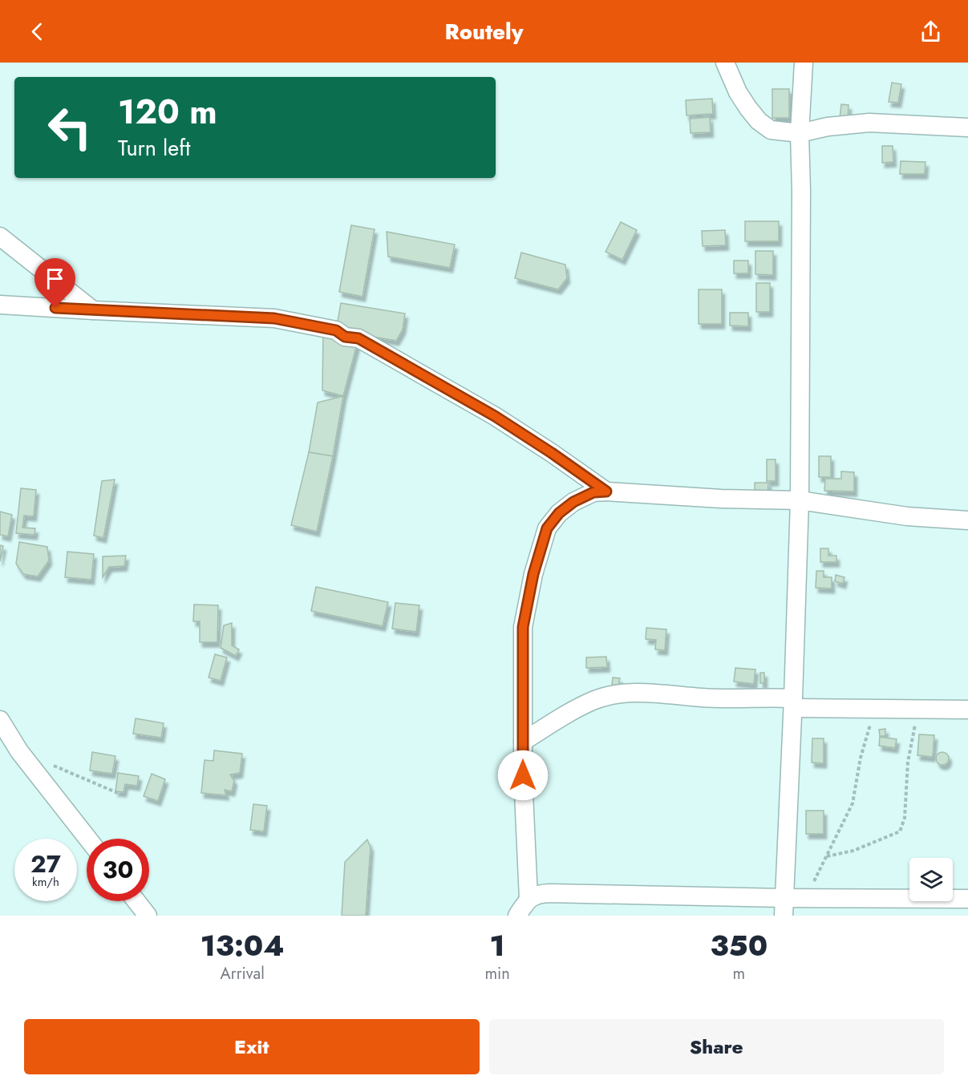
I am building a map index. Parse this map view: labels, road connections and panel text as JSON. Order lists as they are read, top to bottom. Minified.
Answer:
{"page":{"header":"Routely","turn":["120 m","Turn left"],"speed":"27 km/h","limit":"30","eta":["13:04","Arrival","1","min","350","m"],"buttons":["Exit","Share"]}}
